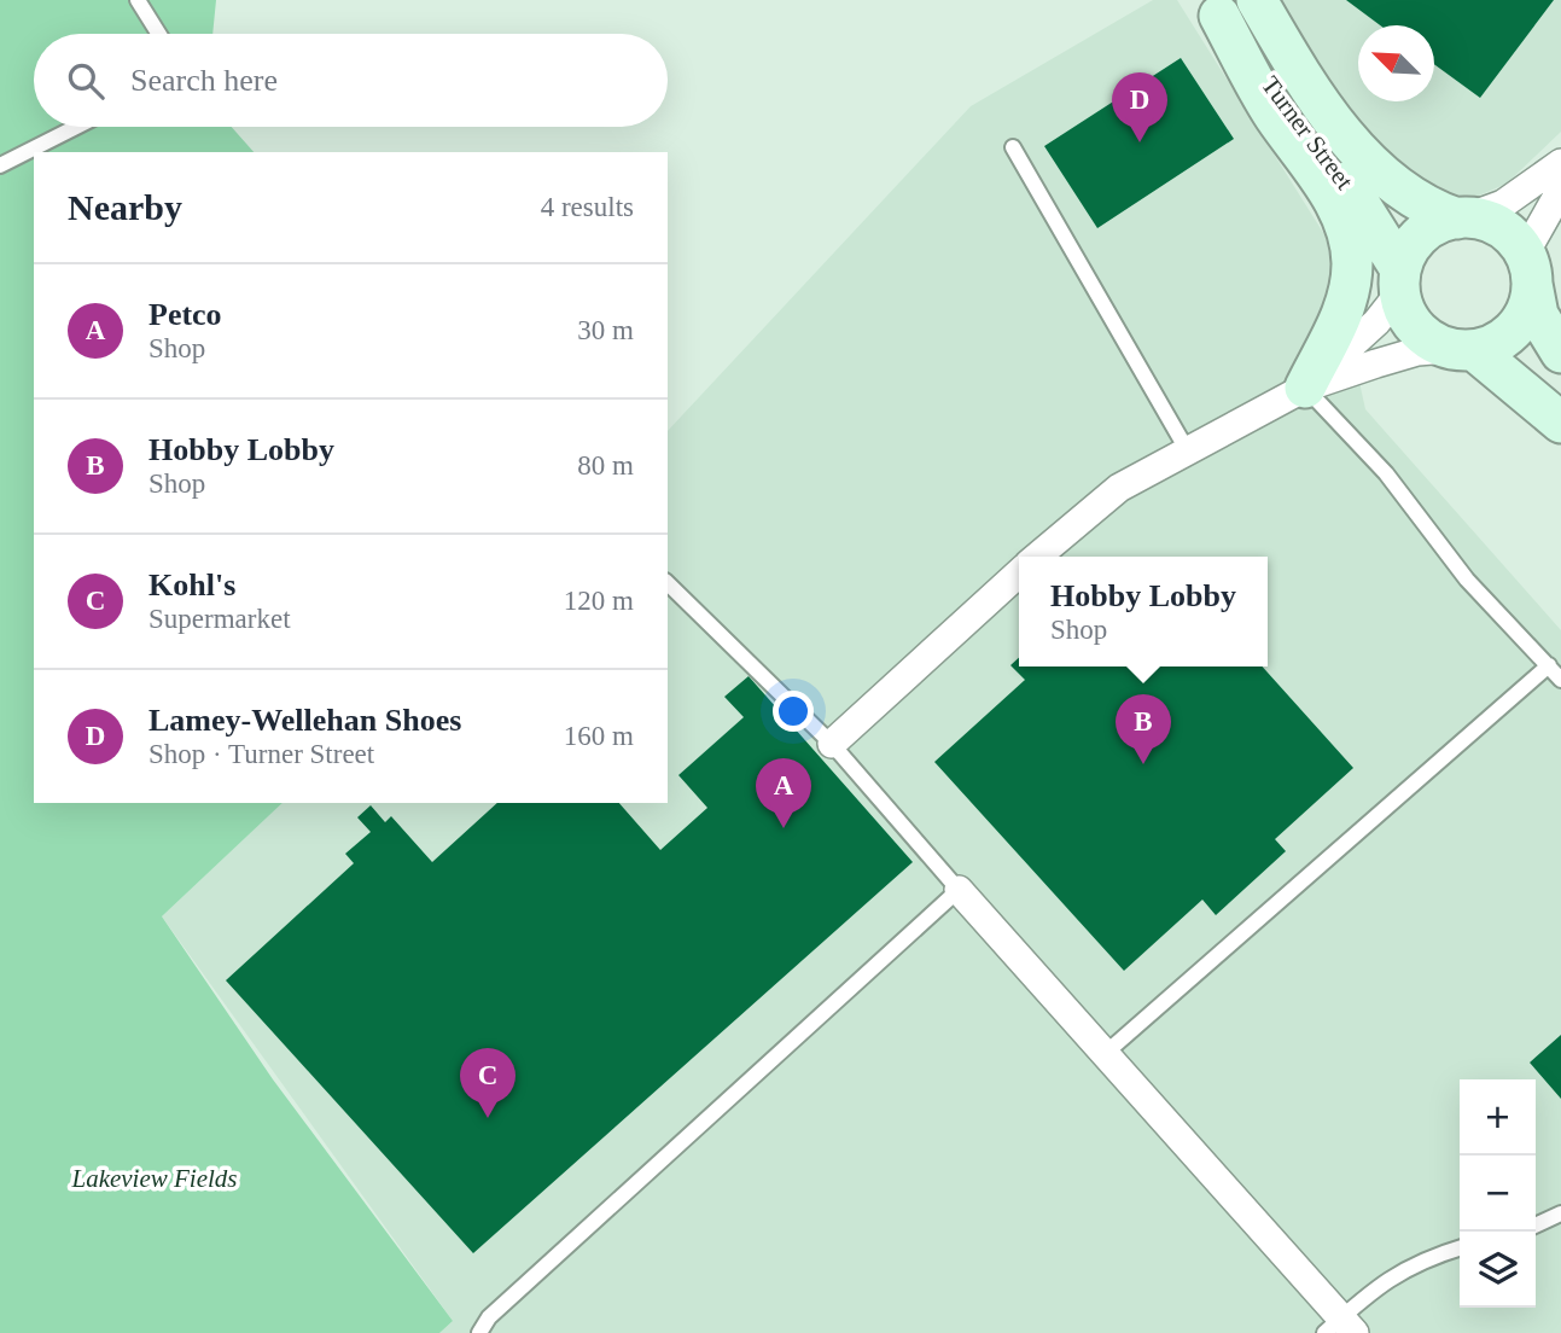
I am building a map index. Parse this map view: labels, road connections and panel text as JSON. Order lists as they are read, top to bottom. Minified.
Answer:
{"streets":{"main road":["Turner Street"]},"parks":["Lakeview Fields"],"north":"top left","page":{"search":"Search here","pins":["D","B","A","C"],"heading":["Nearby","4 results"],"list":[{"mark":"A","name":"Petco","note":"Shop","value":"30 m"},{"mark":"B","name":"Hobby Lobby","note":"Shop","value":"80 m"},{"mark":"C","name":"Kohl's","note":"Supermarket","value":"120 m"},{"mark":"D","name":"Lamey-Wellehan Shoes","note":"Shop · Turner Street","value":"160 m"}],"popup":["Hobby Lobby","Shop"],"map_buttons":["+","−"]}}
